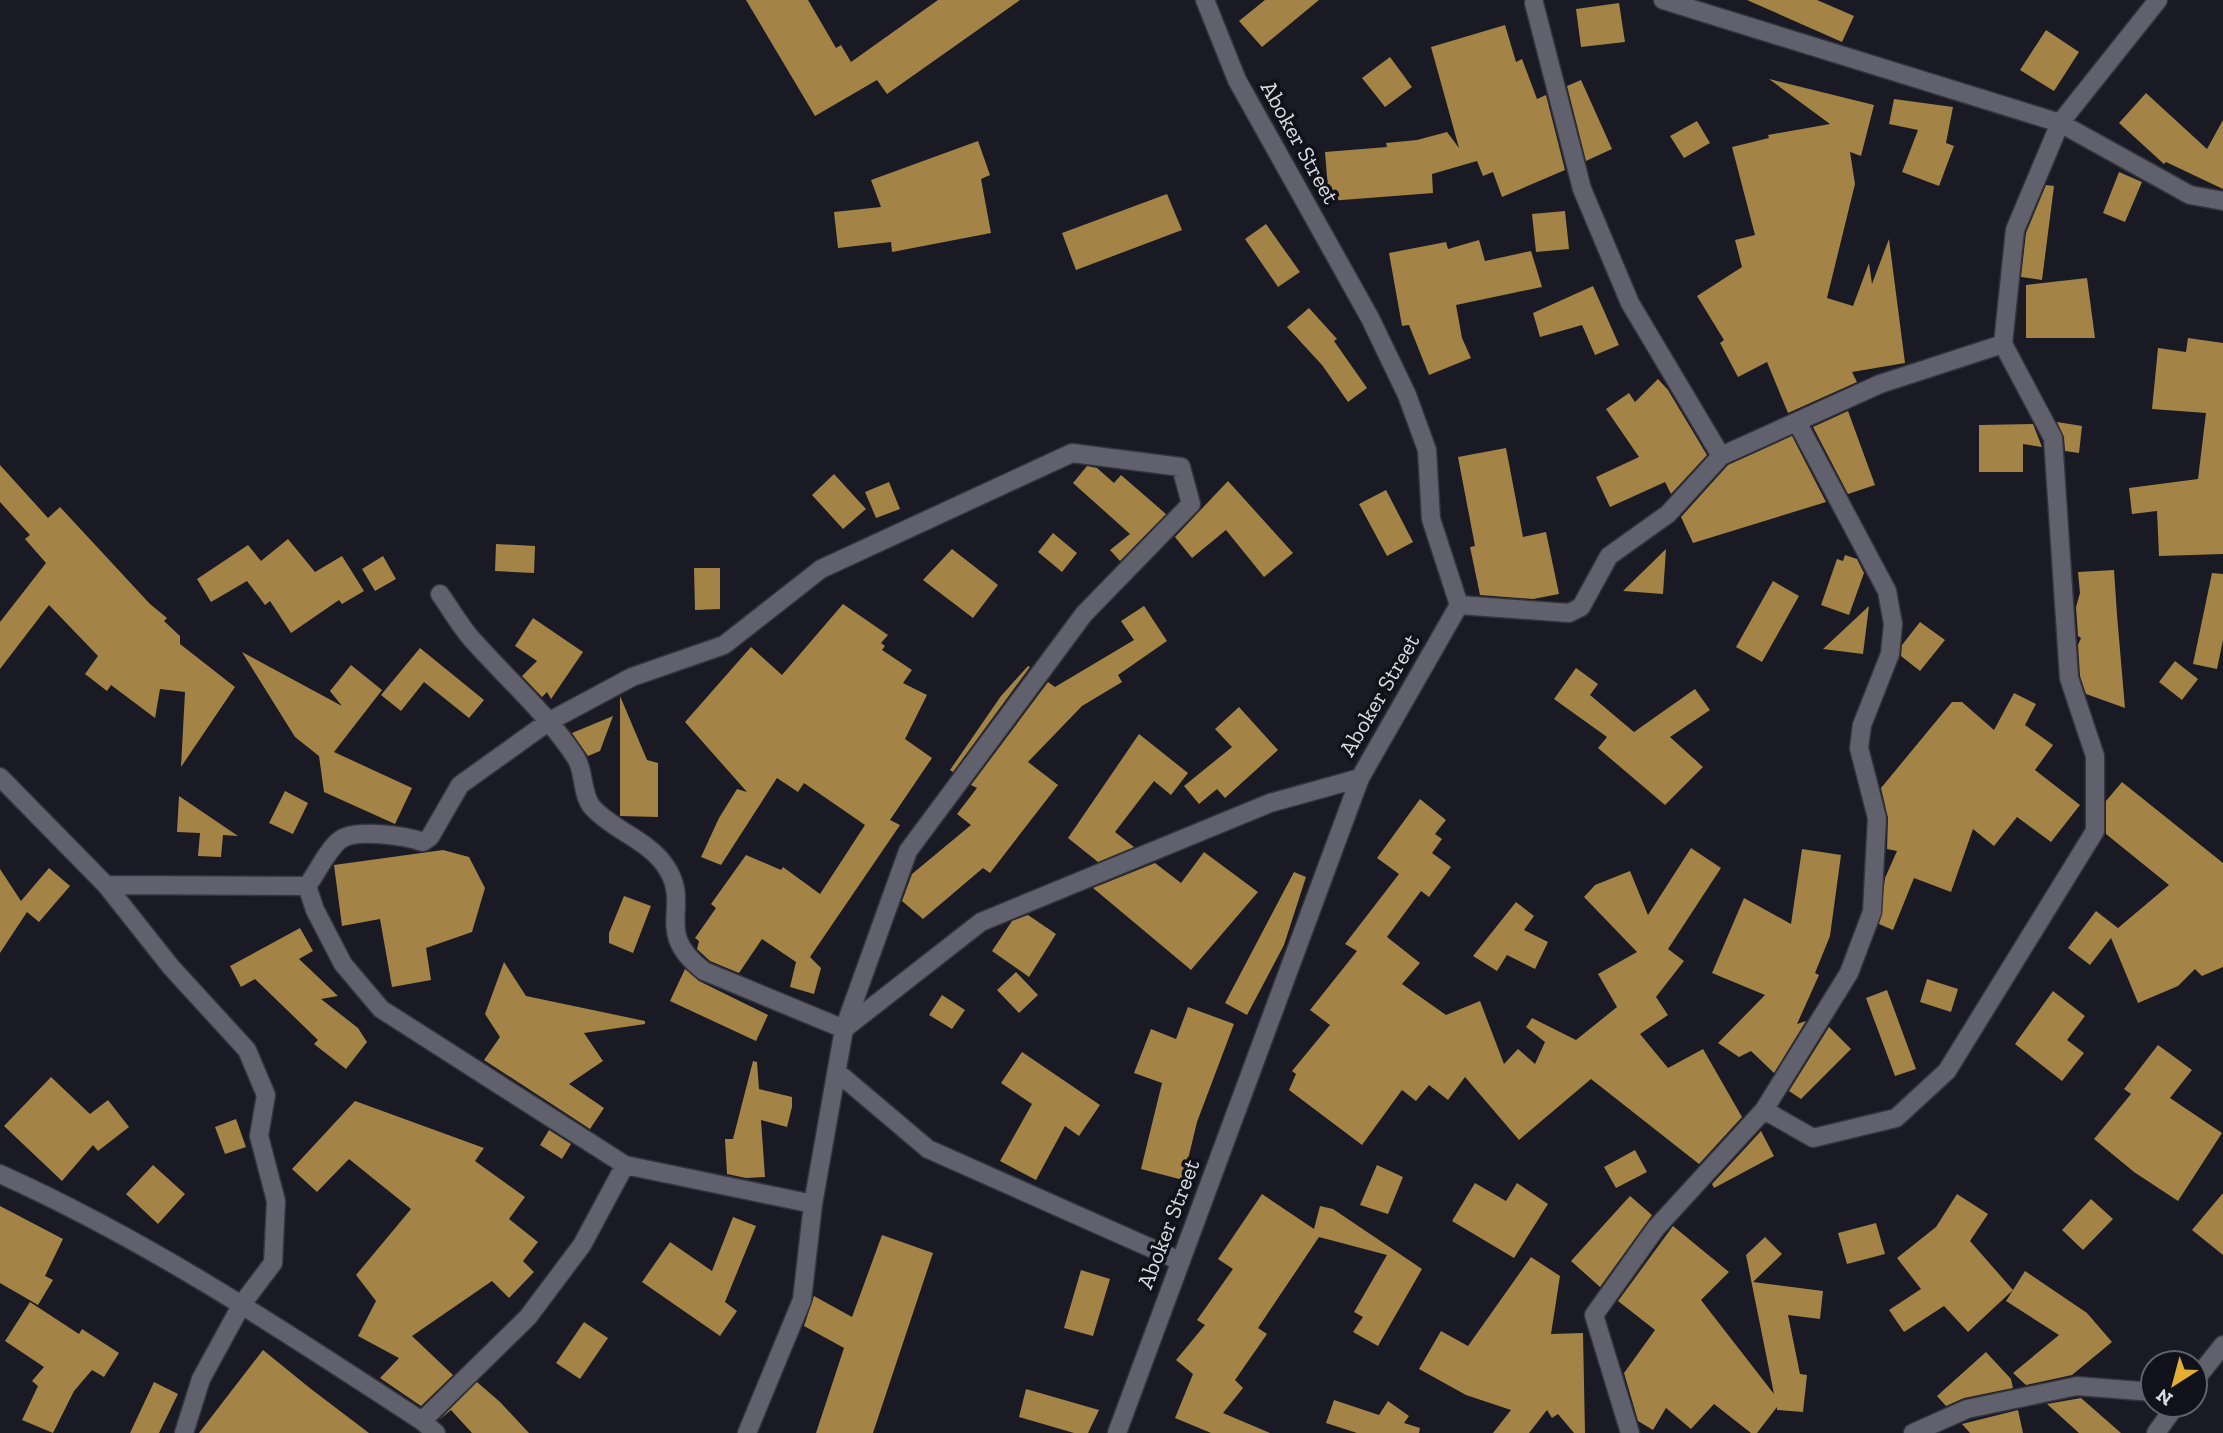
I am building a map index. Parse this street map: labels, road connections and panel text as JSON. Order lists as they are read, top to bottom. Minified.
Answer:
{"streets":{"street":["Aboker Street"]},"north":"bottom left"}
